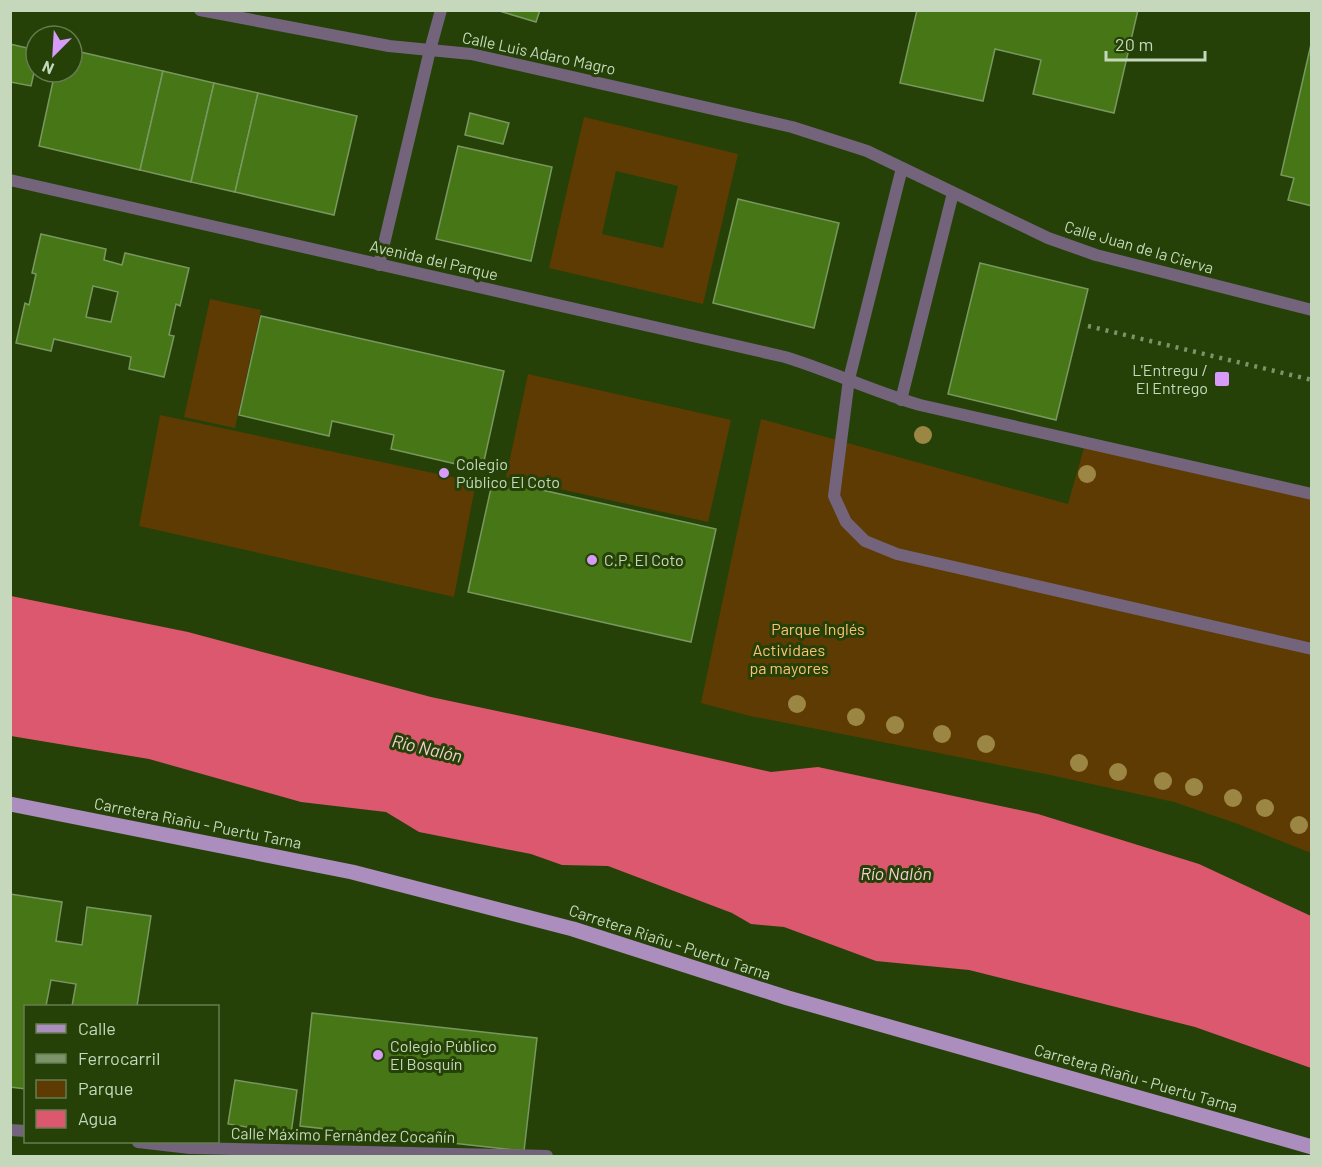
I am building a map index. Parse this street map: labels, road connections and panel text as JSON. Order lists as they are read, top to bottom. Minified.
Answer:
{"streets":{"main road":["Carretera Riañu - Puertu Tarna"],"street":["Calle Luis Adaro Magro","Calle Juan de la Cierva","Avenida del Parque","Calle Máximo Fernández Cocañín"]},"crossings":[["Calle Luis Adaro Magro","Calle Juan de la Cierva"]],"water":["Río Nalón"],"parks":["Parque Inglés","Actividaes pa mayores"],"places":{"transit":["L'Entregu / El Entrego"],"other":["Colegio Público El Coto","C.P. El Coto","Colegio Público El Bosquín"]},"legend":["Calle","Ferrocarril","Parque","Agua"],"scale_bar":"20 m","north":"bottom left"}
